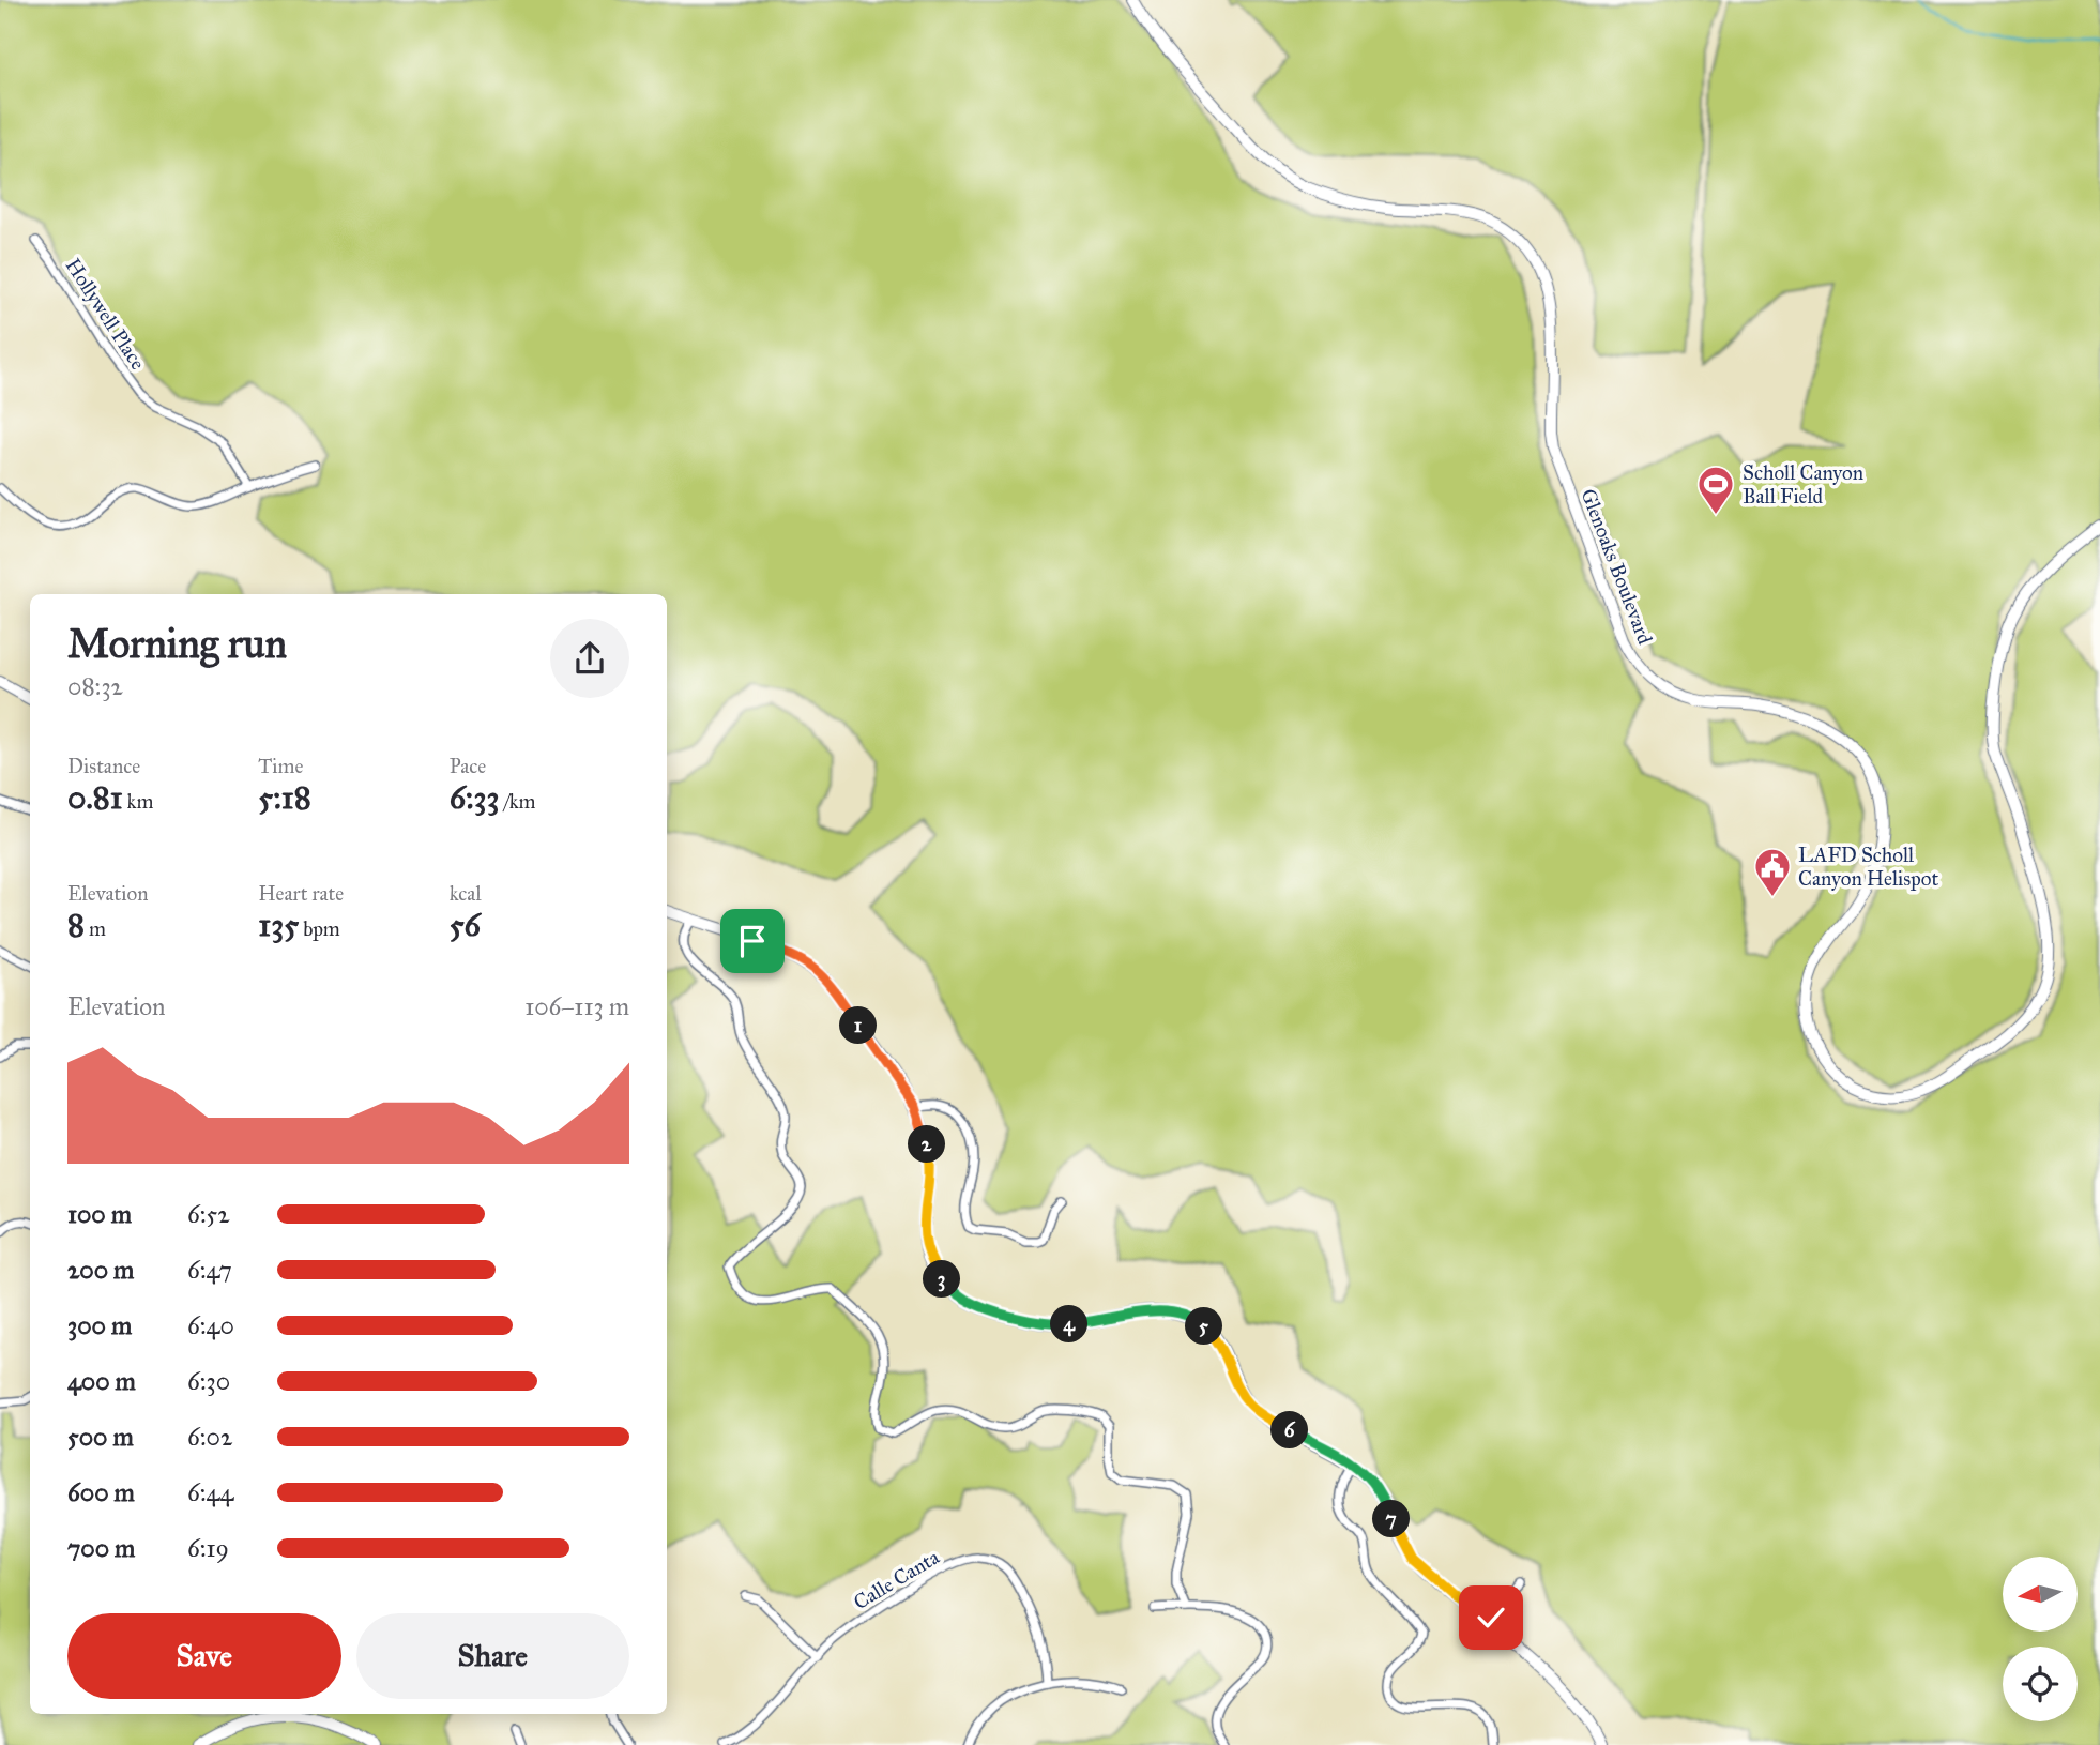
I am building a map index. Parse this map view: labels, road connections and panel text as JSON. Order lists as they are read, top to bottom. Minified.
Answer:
{"streets":{"street":["Hollywell Place","Glenoaks Boulevard","Calle Canta"]},"places":{"sports":["Scholl Canyon Ball Field"],"public building":["LAFD Scholl Canyon Helispot"]},"north":"left","page":{"heading":["Morning run","08:32"],"stats":[["Distance","0.81 km"],["Time","5:18"],["Pace","6:33 /km"],["Elevation","8 m"],["Heart rate","135 bpm"],["kcal","56"]],"chart":["Elevation","106–113 m"],"pins":["1","2","3","4","5","6","7"],"list":[{"name":"100 m","note":"6:52"},{"name":"200 m","note":"6:47"},{"name":"300 m","note":"6:40"},{"name":"400 m","note":"6:30"},{"name":"500 m","note":"6:02"},{"name":"600 m","note":"6:44"},{"name":"700 m","note":"6:19"}],"buttons":["Save","Share"]}}
